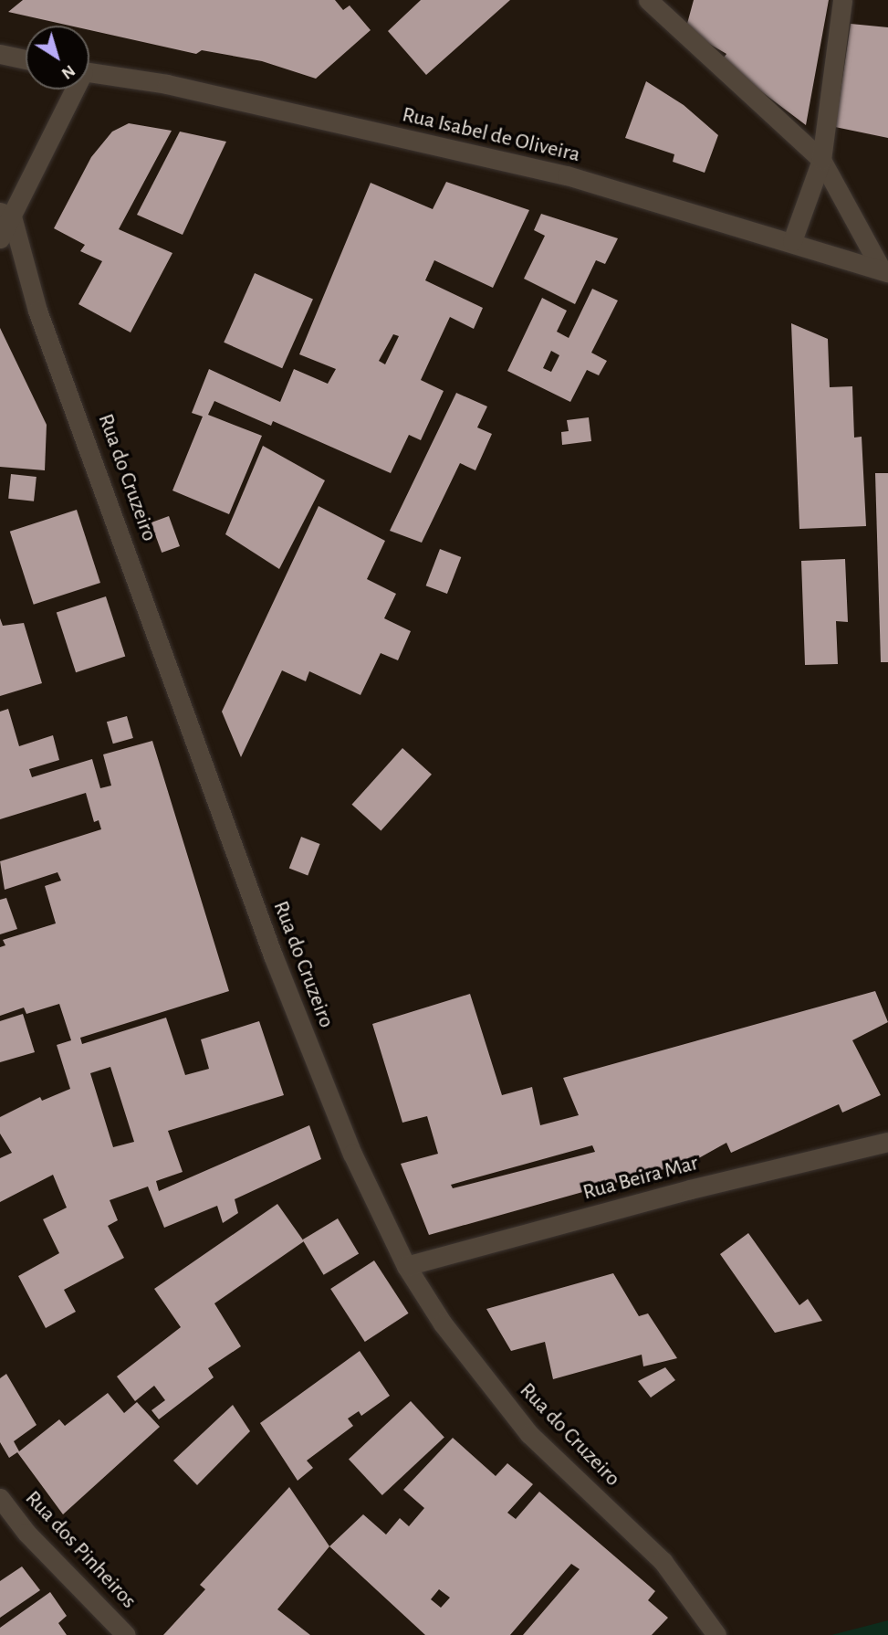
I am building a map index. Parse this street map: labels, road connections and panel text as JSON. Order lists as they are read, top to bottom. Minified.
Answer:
{"streets":{"street":["Rua Isabel de Oliveira","Rua do Cruzeiro","Rua Beira Mar","Rua dos Pinheiros"]},"crossings":[["Rua do Cruzeiro","Rua Beira Mar"]],"north":"bottom right"}
